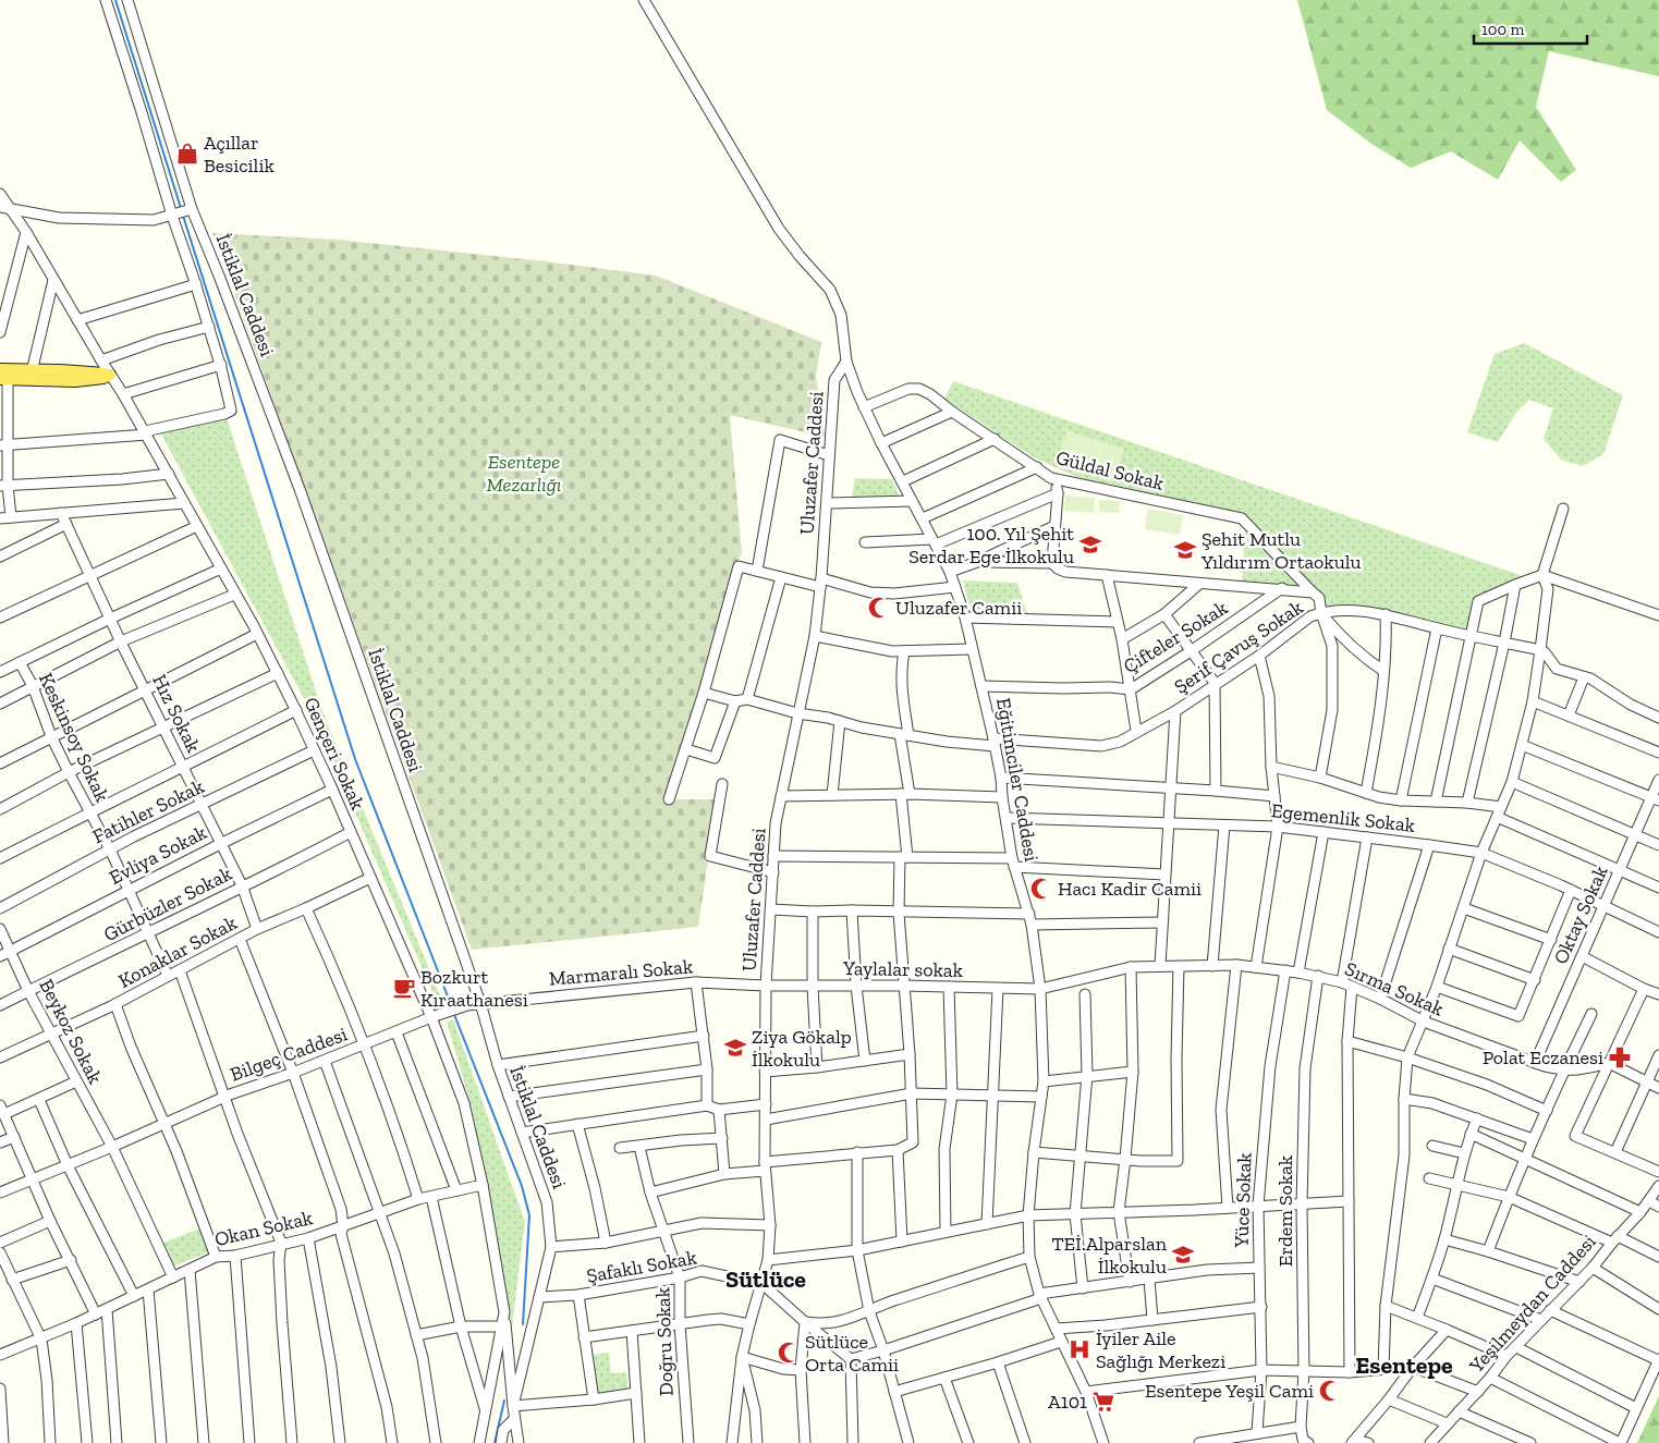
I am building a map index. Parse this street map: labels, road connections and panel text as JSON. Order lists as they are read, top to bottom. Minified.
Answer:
{"streets":{"street":["İstiklal Caddesi","Uluzafer Caddesi","Güldal Sokak","Çifteler Sokak","Şerif Çavuş Sokak","Hız Sokak","Keskinsoy Sokak","Gençeri Sokak","Eğitimciler Caddesi","Fatihler Sokak","Egemenlik Sokak","Evliya Sokak","Gürbüzler Sokak","Oktay Sokak","Konaklar Sokak","Yaylalar sokak","Marmaralı Sokak","Sırma Sokak","Beykoz Sokak","Bilgeç Caddesi","Yüce Sokak","Erdem Sokak","Okan Sokak","Şafaklı Sokak","Yeşilmeydan Caddesi","Doğru Sokak"]},"crossings":[["İstiklal Caddesi","Gençeri Sokak"],["İstiklal Caddesi","Marmaralı Sokak"],["İstiklal Caddesi","Bilgeç Caddesi"],["İstiklal Caddesi","Şafaklı Sokak"],["Uluzafer Caddesi","Şerif Çavuş Sokak"],["Uluzafer Caddesi","Eğitimciler Caddesi"],["Uluzafer Caddesi","Yaylalar sokak"],["Uluzafer Caddesi","Marmaralı Sokak"],["Uluzafer Caddesi","Şafaklı Sokak"],["Güldal Sokak","Eğitimciler Caddesi"],["Çifteler Sokak","Eğitimciler Caddesi"],["Şerif Çavuş Sokak","Eğitimciler Caddesi"],["Hız Sokak","Fatihler Sokak"],["Hız Sokak","Evliya Sokak"],["Hız Sokak","Gürbüzler Sokak"],["Hız Sokak","Konaklar Sokak"],["Keskinsoy Sokak","Fatihler Sokak"],["Keskinsoy Sokak","Evliya Sokak"],["Keskinsoy Sokak","Gürbüzler Sokak"],["Keskinsoy Sokak","Konaklar Sokak"],["Gençeri Sokak","Fatihler Sokak"],["Gençeri Sokak","Evliya Sokak"],["Gençeri Sokak","Gürbüzler Sokak"],["Gençeri Sokak","Konaklar Sokak"],["Gençeri Sokak","Bilgeç Caddesi"],["Gençeri Sokak","Okan Sokak"],["Eğitimciler Caddesi","Egemenlik Sokak"],["Eğitimciler Caddesi","Yaylalar sokak"],["Eğitimciler Caddesi","Sırma Sokak"],["Egemenlik Sokak","Oktay Sokak"],["Evliya Sokak","Beykoz Sokak"],["Gürbüzler Sokak","Beykoz Sokak"],["Oktay Sokak","Sırma Sokak"],["Konaklar Sokak","Beykoz Sokak"],["Yaylalar sokak","Marmaralı Sokak"],["Yaylalar sokak","Sırma Sokak"],["Marmaralı Sokak","Bilgeç Caddesi"],["Sırma Sokak","Yüce Sokak"],["Sırma Sokak","Erdem Sokak"],["Beykoz Sokak","Bilgeç Caddesi"],["Beykoz Sokak","Okan Sokak"],["Şafaklı Sokak","Doğru Sokak"]],"districts":["Sütlüce","Esentepe"],"parks":["Esentepe Mezarlığı"],"places":{"shop":["Açıllar Besicilik"],"school or university":["100. Yıl Şehit Serdar Ege İlkokulu","Şehit Mutlu Yıldırım Ortaokulu","Ziya Gökalp İlkokulu","TEİ.Alparslan İlkokulu"],"mosque":["Uluzafer Camii","Hacı Kadir Camii","Sütlüce Orta Camii","Esentepe Yeşil Cami"],"cafe":["Bozkurt Kıraathanesi"],"pharmacy":["Polat Eczanesi"],"hospital":["İyiler Aile Sağlığı Merkezi"],"supermarket":["A101"]},"scale_bar":"100 m"}
